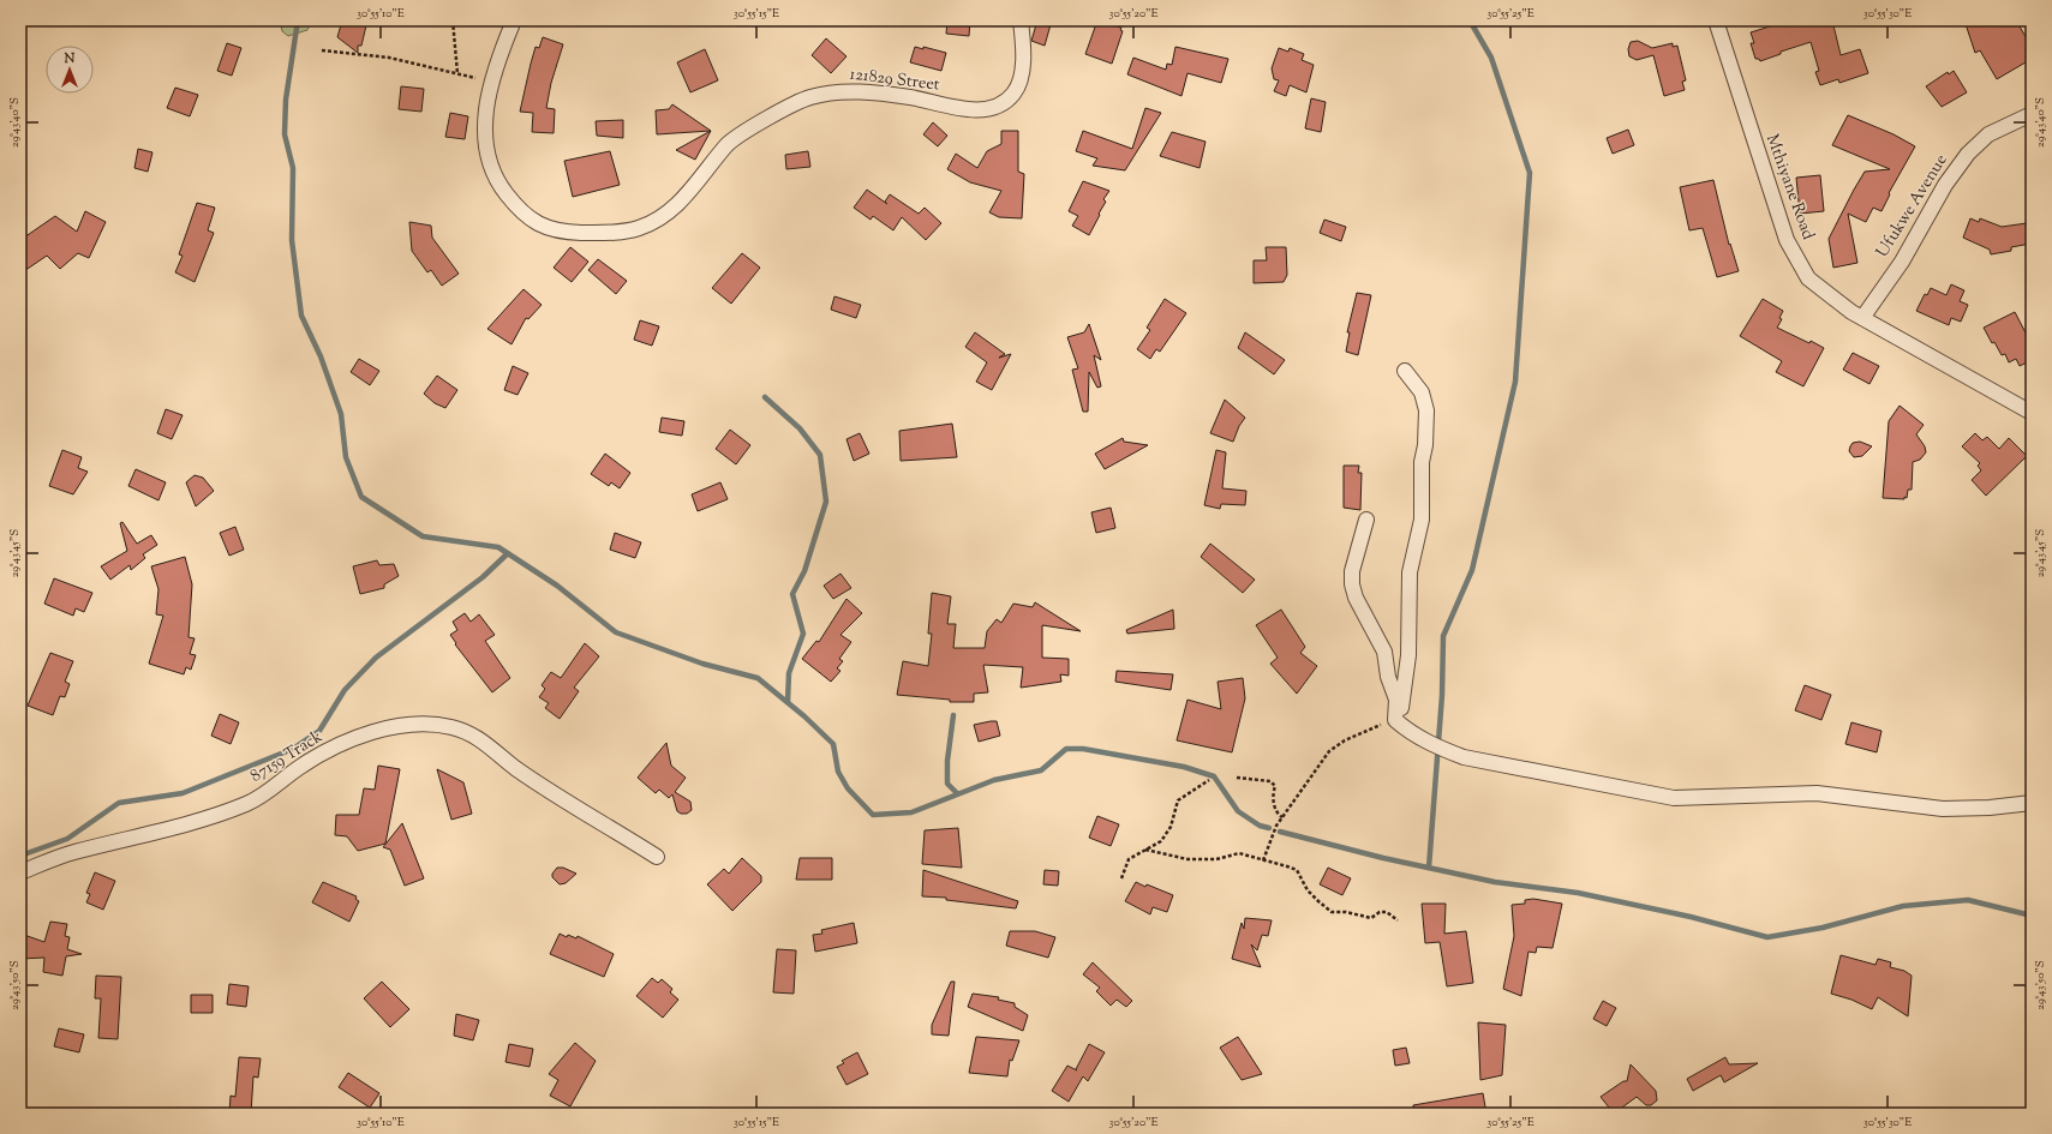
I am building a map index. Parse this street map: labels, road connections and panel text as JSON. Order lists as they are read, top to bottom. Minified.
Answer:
{"streets":{"street":["121829 Street","Mthiyane Road","Ufukwe Avenue","87159 Track"]},"crossings":[["Mthiyane Road","Ufukwe Avenue"]],"north":"top","coordinates":["30°55'10\"E","30°55'15\"E","30°55'20\"E","30°55'25\"E","30°55'30\"E","29°43'40\"S","29°43'45\"S","29°43'50\"S"]}
